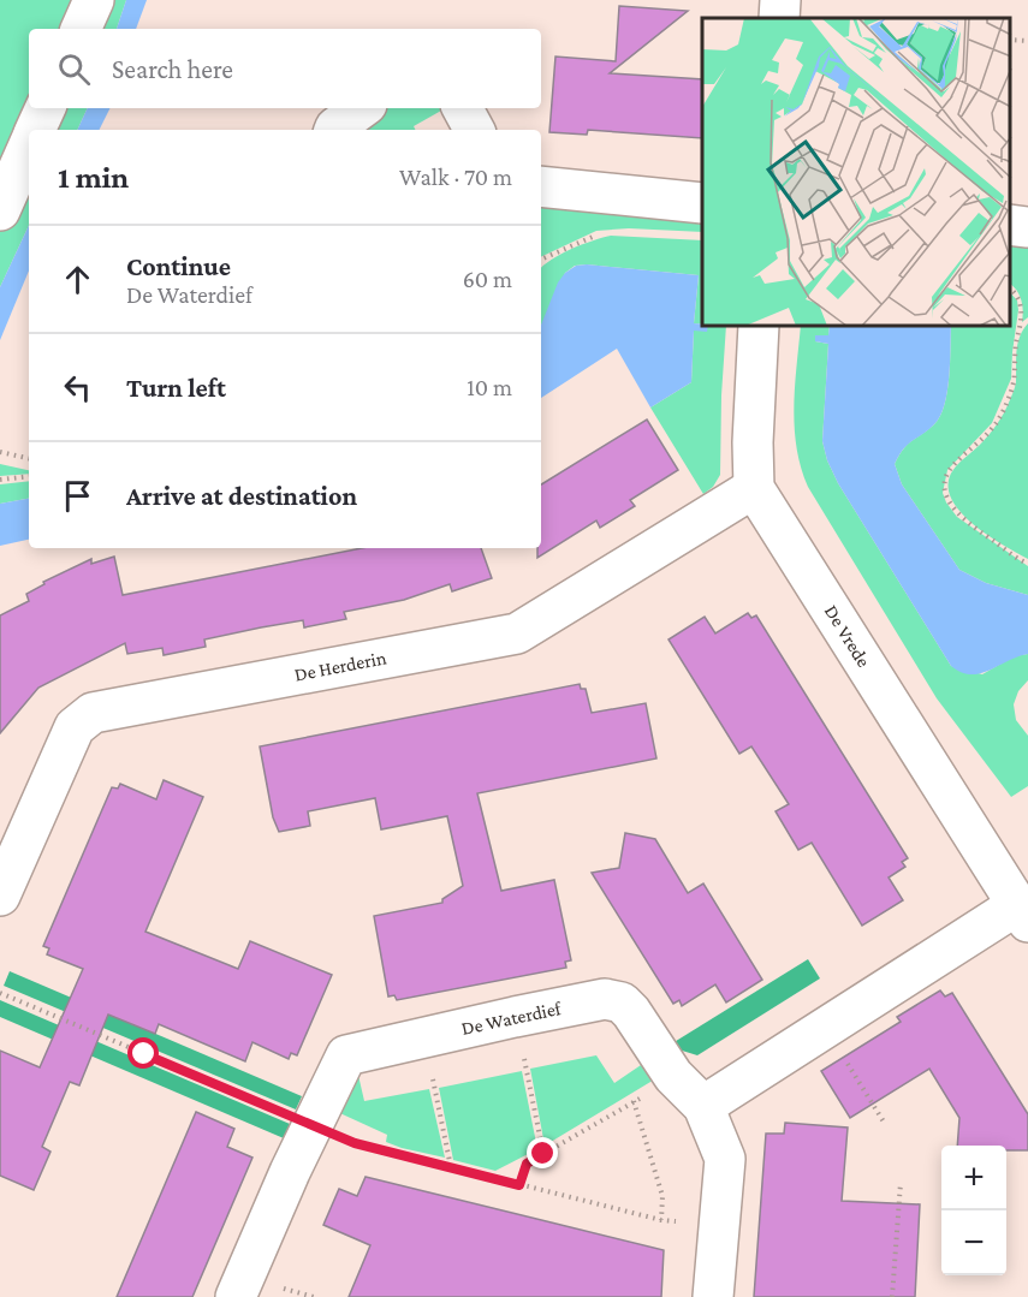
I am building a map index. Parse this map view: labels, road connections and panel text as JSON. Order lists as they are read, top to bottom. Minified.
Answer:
{"streets":{"street":["De Vrede","De Herderin","De Waterdief"]},"crossings":[["De Vrede","De Herderin"]],"page":{"search":"Search here","heading":["1 min","Walk · 70 m"],"list":[["Continue","De Waterdief","60 m"],["Turn left","10 m"],"Arrive at destination"],"map_buttons":["+","−"]}}
